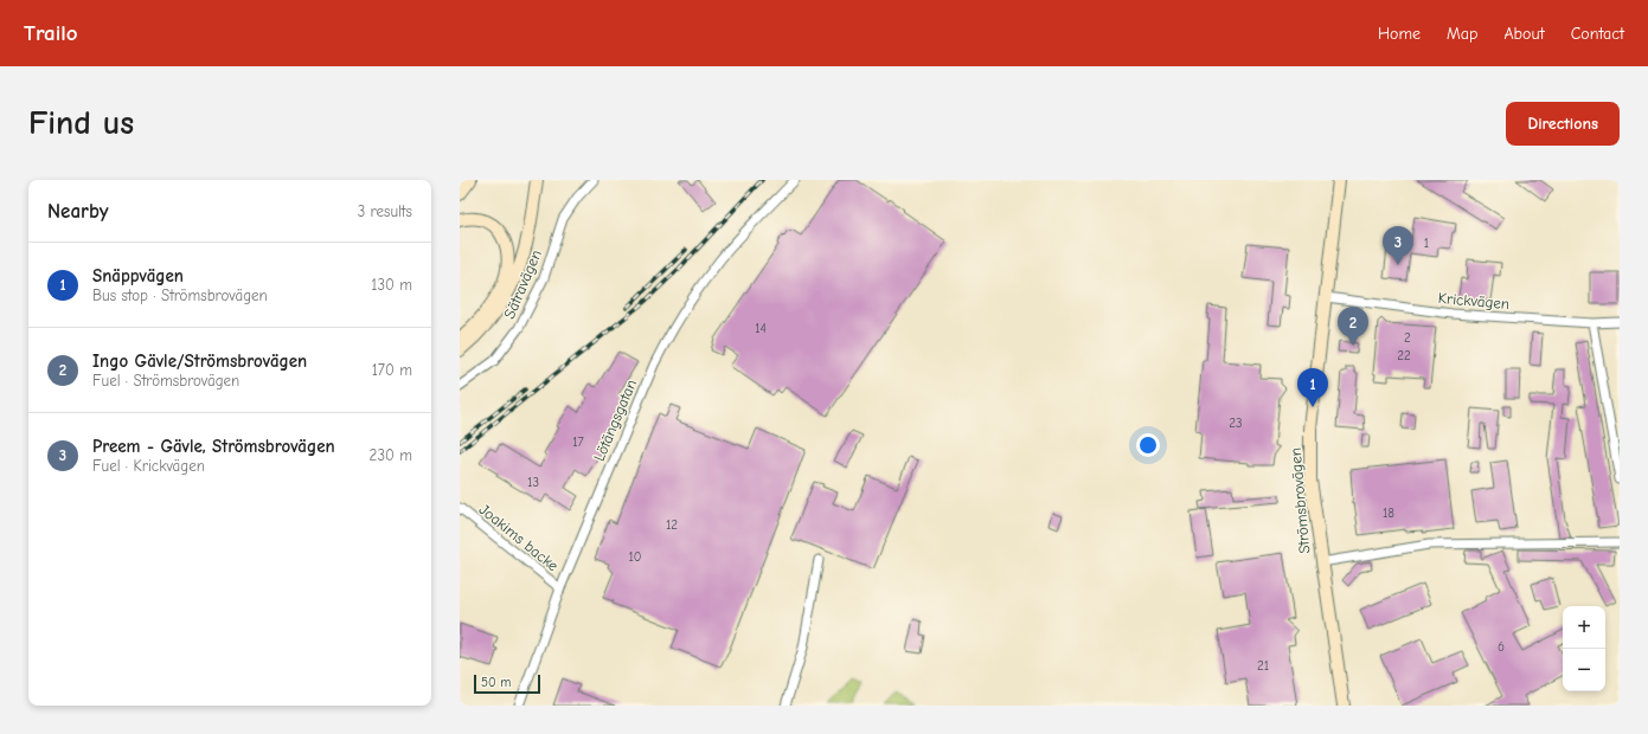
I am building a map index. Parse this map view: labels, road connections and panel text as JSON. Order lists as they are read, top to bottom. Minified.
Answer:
{"streets":{"main road":["Strömsbrovägen"],"street":["Sätravägen","Krickvägen","Lötängsgatan","Joakims backe"]},"crossings":[["Krickvägen","Strömsbrovägen"],["Lötängsgatan","Joakims backe"]],"house_numbers":["1","14","2","22","23","17","13","18","12","10","6","21"],"scale_bar":"50 m","page":{"header":"Trailo","nav":["Home","Map","About","Contact"],"buttons":"Directions","title":"Find us","heading":["Nearby","3 results"],"pins":["3","2","1"],"list":[{"mark":"1","name":"Snäppvägen","note":"Bus stop · Strömsbrovägen","value":"130 m"},{"mark":"2","name":"Ingo Gävle/Strömsbrovägen","note":"Fuel · Strömsbrovägen","value":"170 m"},{"mark":"3","name":"Preem - Gävle, Strömsbrovägen","note":"Fuel · Krickvägen","value":"230 m"}],"map_buttons":["+","−"],"scale":"50 m"}}
